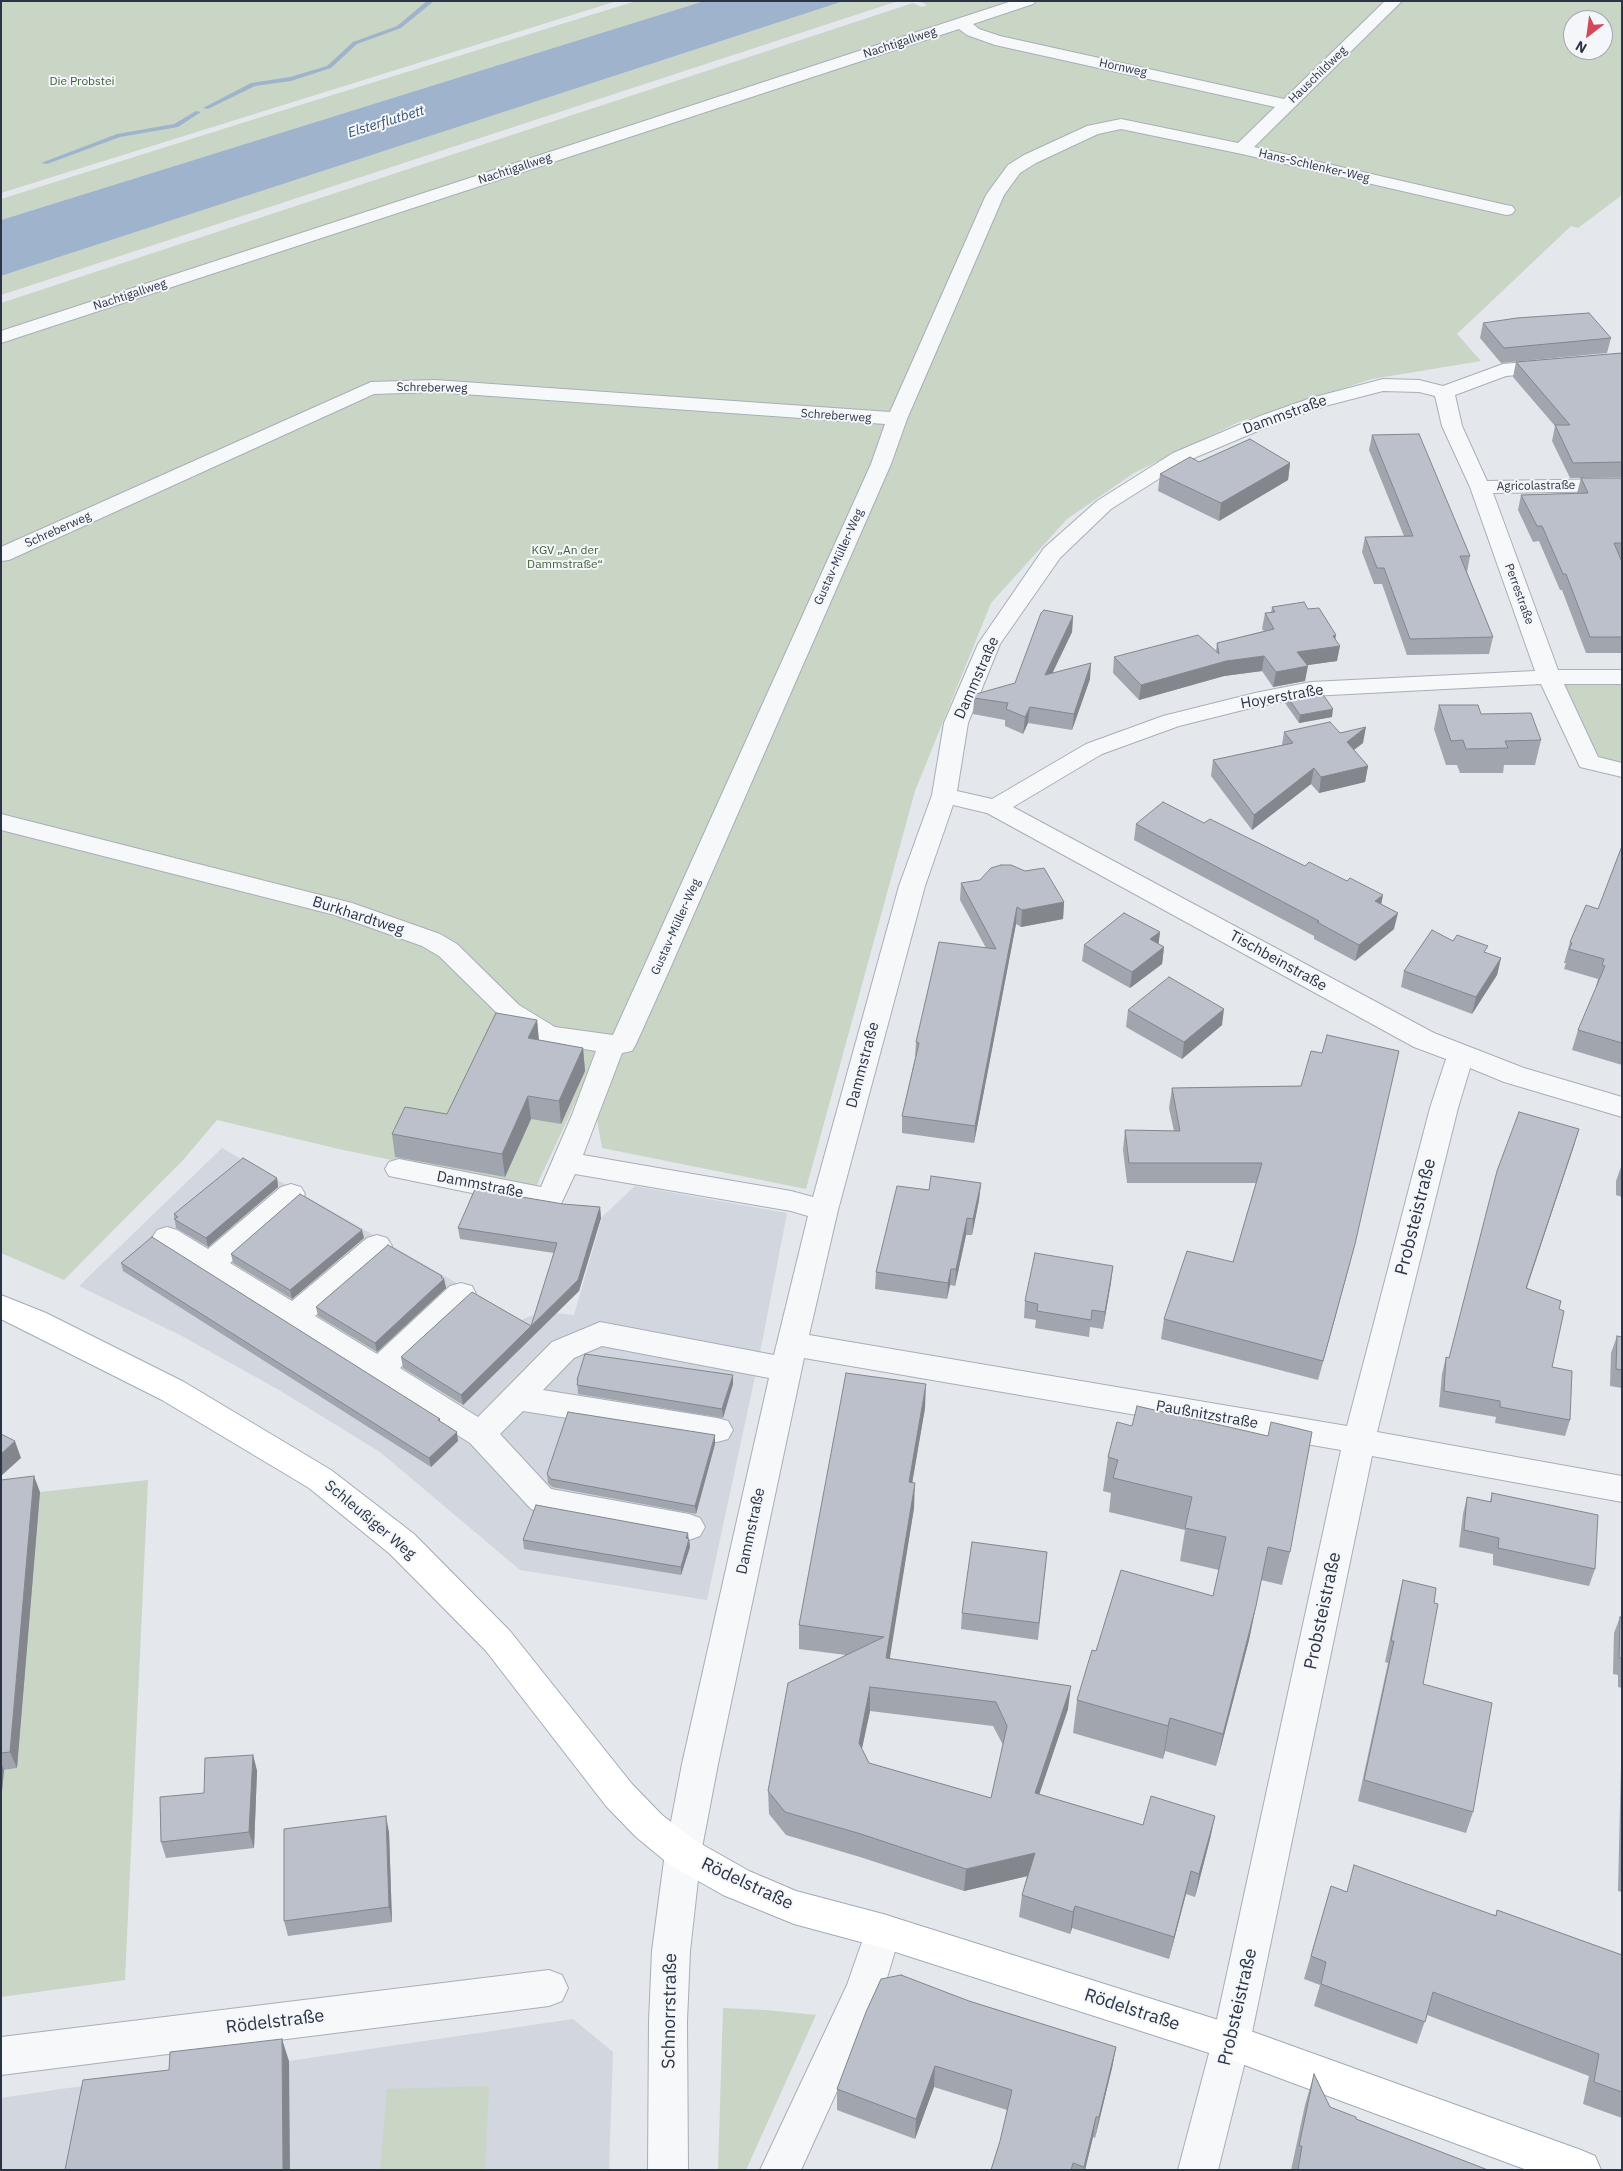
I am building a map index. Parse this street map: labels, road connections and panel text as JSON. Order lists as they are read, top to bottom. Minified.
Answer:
{"streets":{"main road":["Schleußiger Weg","Rödelstraße"],"street":["Nachtigallweg","Hornweg","Hauschildweg","Hans-Schlenker-Weg","Schreberweg","Dammstraße","Agricolastraße","Gustav-Müller-Weg","Perrestraße","Hoyerstraße","Burkhardtweg","Tischbeinstraße","Probsteistraße","Paußnitzstraße","Schnorrstraße"]},"crossings":[["Nachtigallweg","Hornweg"],["Hornweg","Hauschildweg"],["Hauschildweg","Hans-Schlenker-Weg"],["Hans-Schlenker-Weg","Gustav-Müller-Weg"],["Schreberweg","Gustav-Müller-Weg"],["Dammstraße","Gustav-Müller-Weg"],["Dammstraße","Perrestraße"],["Dammstraße","Burkhardtweg"],["Dammstraße","Tischbeinstraße"],["Dammstraße","Paußnitzstraße"],["Dammstraße","Schleußiger Weg"],["Dammstraße","Rödelstraße"],["Dammstraße","Schnorrstraße"],["Agricolastraße","Perrestraße"],["Gustav-Müller-Weg","Burkhardtweg"],["Perrestraße","Hoyerstraße"],["Hoyerstraße","Tischbeinstraße"],["Tischbeinstraße","Probsteistraße"],["Probsteistraße","Paußnitzstraße"],["Probsteistraße","Rödelstraße"],["Schleußiger Weg","Rödelstraße"],["Schleußiger Weg","Schnorrstraße"],["Rödelstraße","Schnorrstraße"]],"water":["Elsterflutbett"],"parks":["Die Probstei","KGV „An der Dammstraße“"],"north":"bottom left"}
